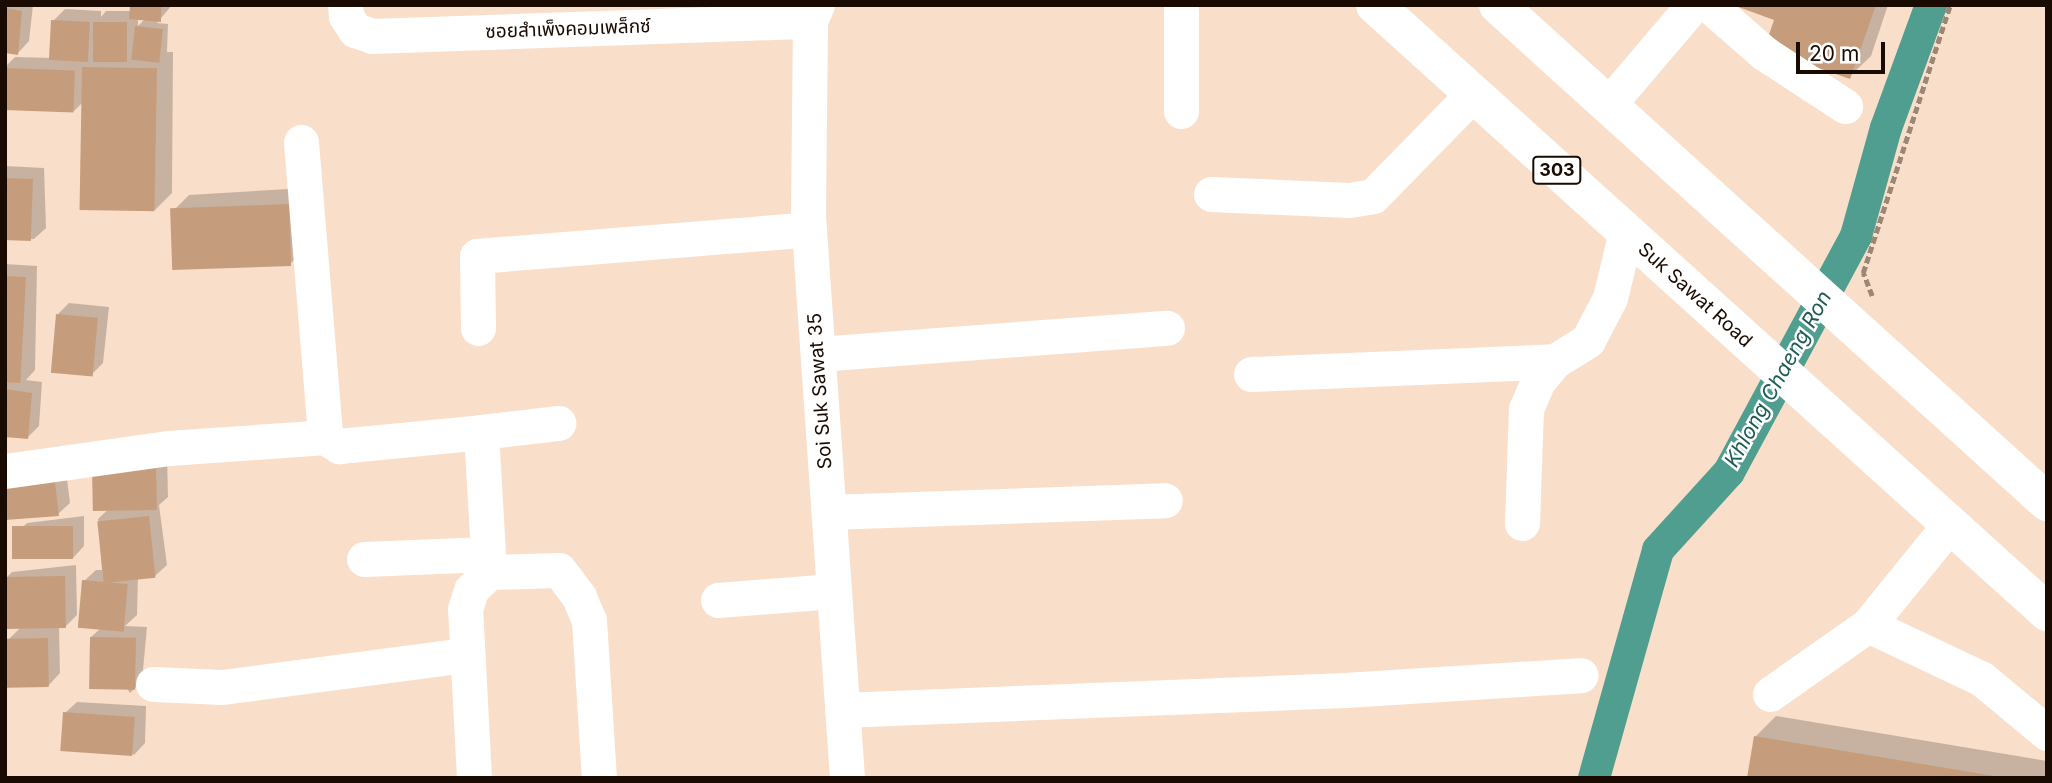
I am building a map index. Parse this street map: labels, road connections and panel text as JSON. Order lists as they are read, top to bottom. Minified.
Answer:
{"streets":{"main road":["303","Suk Sawat Road"],"street":["ซอยสำเพ็งคอมเพล็กซ์","Soi Suk Sawat 35"]},"crossings":[["ซอยสำเพ็งคอมเพล็กซ์","Soi Suk Sawat 35"]],"water":["Khlong Chaeng Ron"],"scale_bar":"20 m"}
